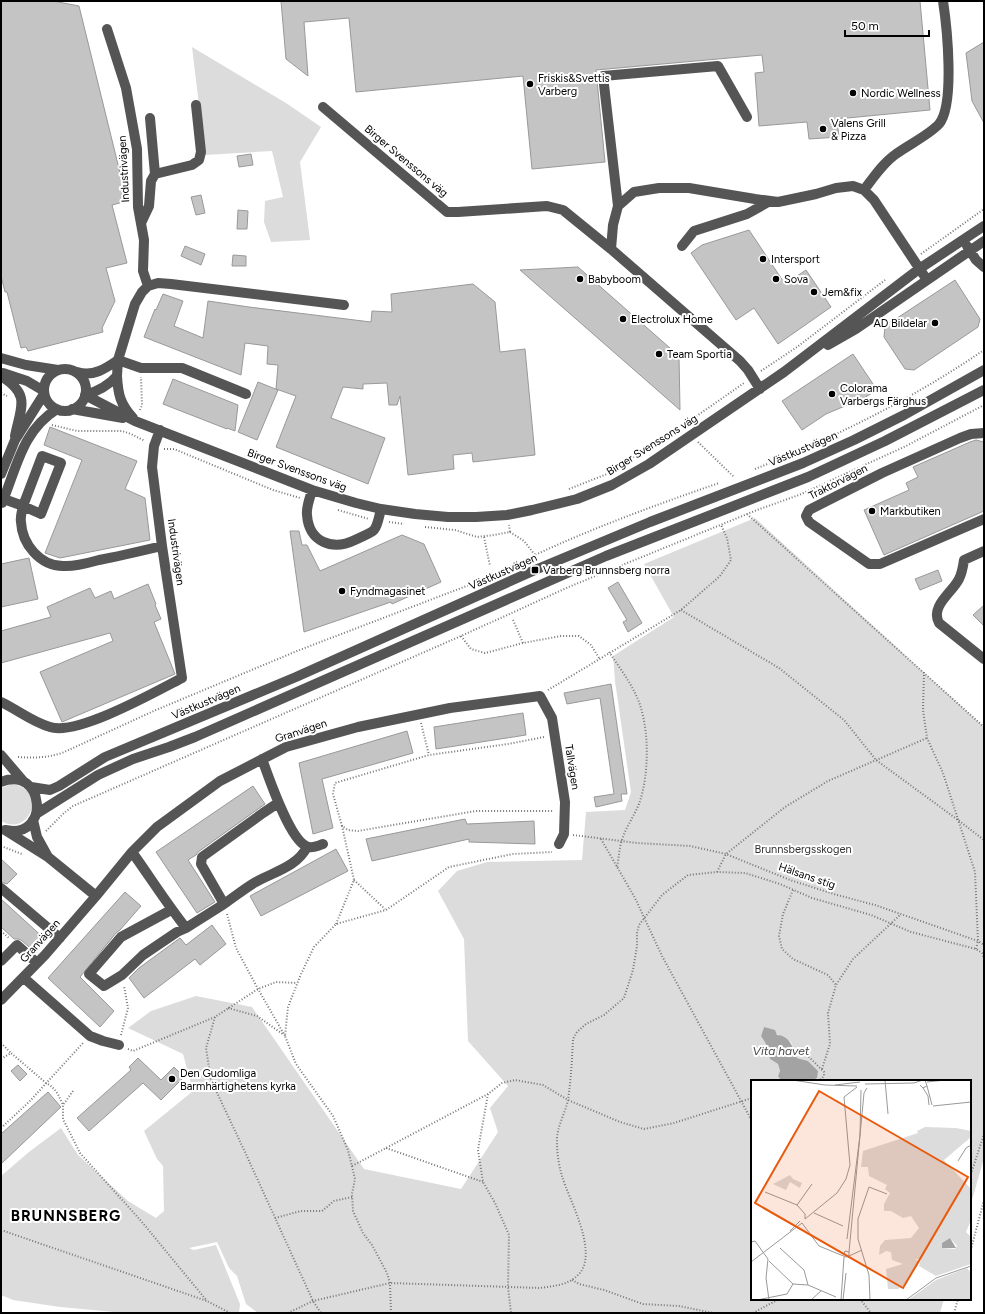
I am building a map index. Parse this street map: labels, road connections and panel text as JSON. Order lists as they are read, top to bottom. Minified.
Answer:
{"streets":{"street":["Birger Svenssons väg","Industrivägen","Västkustvägen","Traktorvägen","Granvägen","Tallvägen"],"path":["Hälsans stig"]},"crossings":[["Birger Svenssons väg","Industrivägen"],["Granvägen","Tallvägen"],["Tallvägen","Hälsans stig"]],"districts":["BRUNNSBERG"],"water":["Vita havet"],"parks":["Brunnsbergsskogen"],"places":{"other":["Friskis&Svettis Varberg","Nordic Wellness","Valens Grill & Pizza","Intersport","Babyboom","Sova","Jem&fix","Electrolux Home","AD Bildelar","Team Sportia","Colorama Varbergs Färghus","Markbutiken","Fyndmagasinet","Den Gudomliga Barmhärtighetens kyrka"],"transit":["Varberg Brunnsberg norra"]},"scale_bar":"50 m"}
